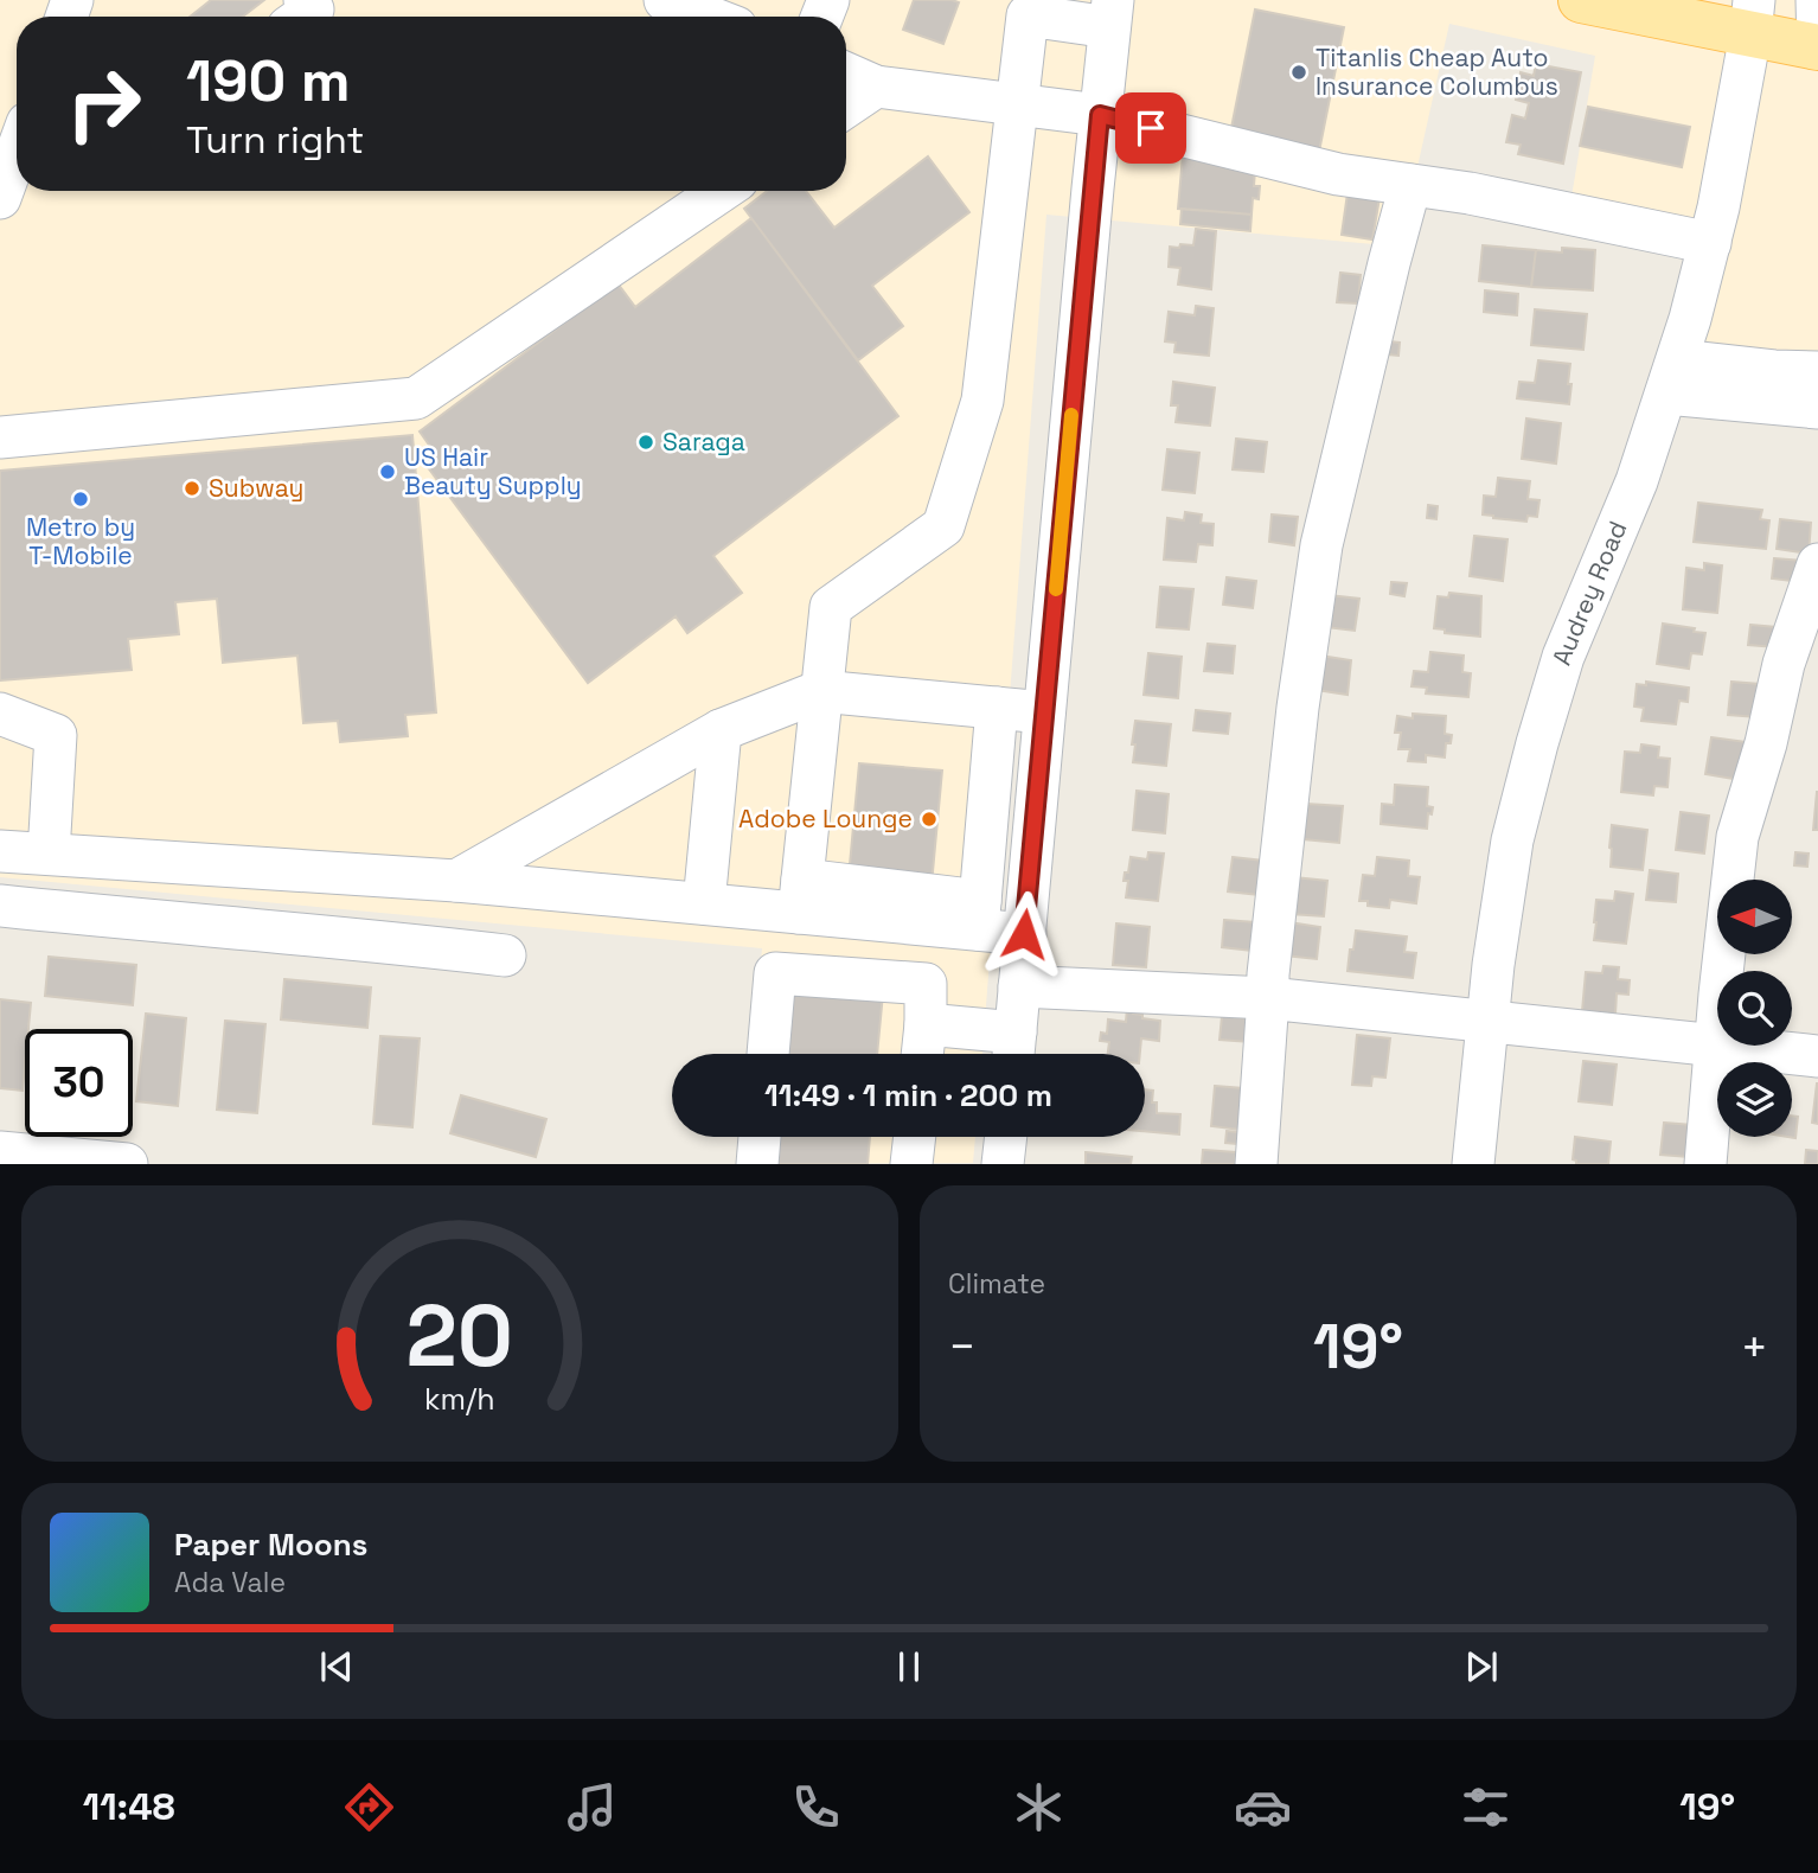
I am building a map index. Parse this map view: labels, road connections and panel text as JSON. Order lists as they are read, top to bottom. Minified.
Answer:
{"streets":{"street":["Audrey Road"]},"places":["Titanlis Cheap Auto Insurance Columbus","Saraga","US Hair Beauty Supply","Subway","Metro by T-Mobile","Adobe Lounge"],"north":"left","page":{"turn":["190 m","Turn right"],"limit":"30","trip":"11:49 · 1 min · 200 m","tile":"Climate","heat":["−","19°","+"],"song":["Paper Moons","Ada Vale"],"tabs":["11:48","19°"],"gauge":["20","km/h"]}}
